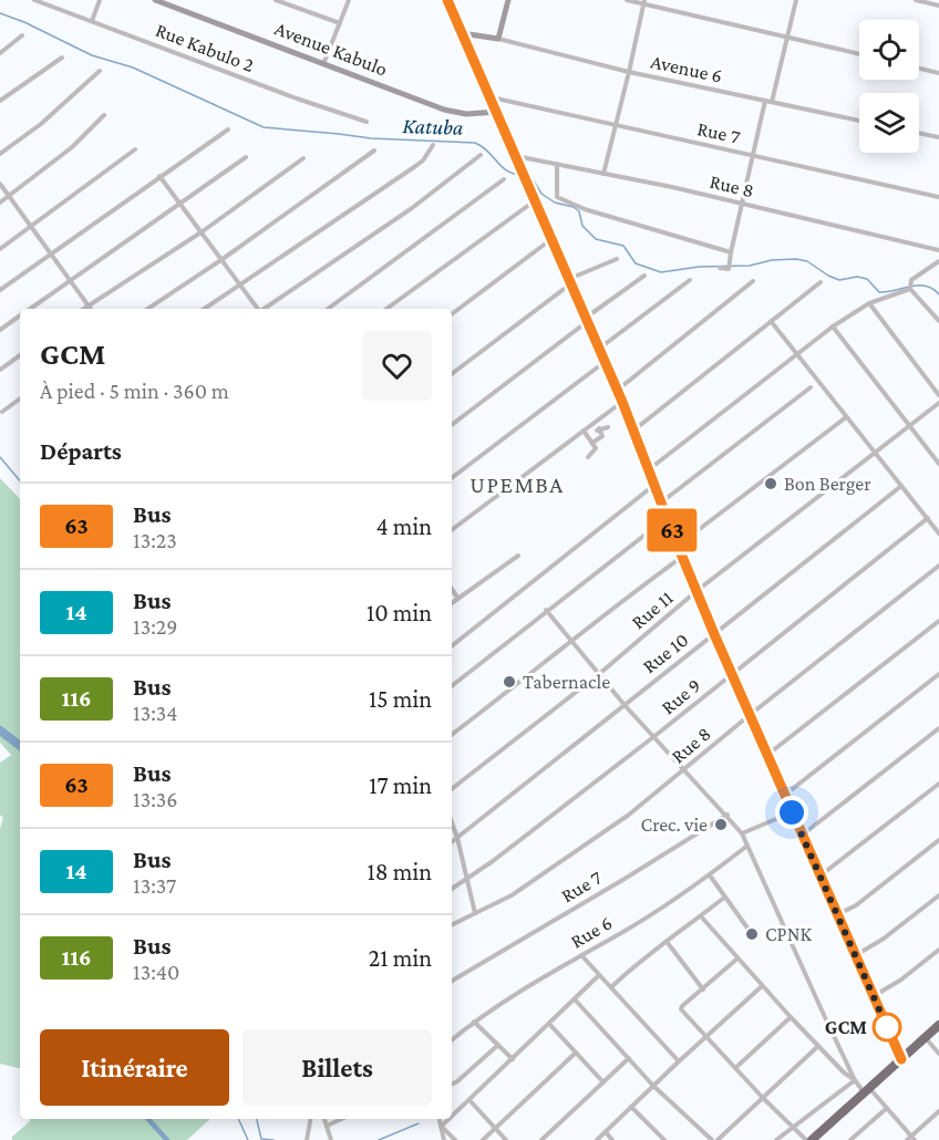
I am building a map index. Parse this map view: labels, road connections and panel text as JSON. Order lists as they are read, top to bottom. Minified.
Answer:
{"streets":{"street":["Rue Kabulo 2","Avenue Kabulo","Avenue 6","Rue 7","Rue 8","Rue 11","Rue 10","Rue 9","Rue 6"]},"districts":["UPEMBA"],"water":["Katuba"],"places":["Bon Berger","Tabernacle","Crec. vie","CPNK","GCM"],"lines":["bus line 63"],"page":{"on_map":"63","heading":[["GCM","À pied · 5 min · 360 m"],"Départs"],"list":[{"mark":"63","name":"Bus","note":"13:23","value":"4 min"},{"mark":"14","name":"Bus","note":"13:29","value":"10 min"},{"mark":"116","name":"Bus","note":"13:34","value":"15 min"},{"mark":"63","name":"Bus","note":"13:36","value":"17 min"},{"mark":"14","name":"Bus","note":"13:37","value":"18 min"},{"mark":"116","name":"Bus","note":"13:40","value":"21 min"}],"buttons":["Itinéraire","Billets"]}}
